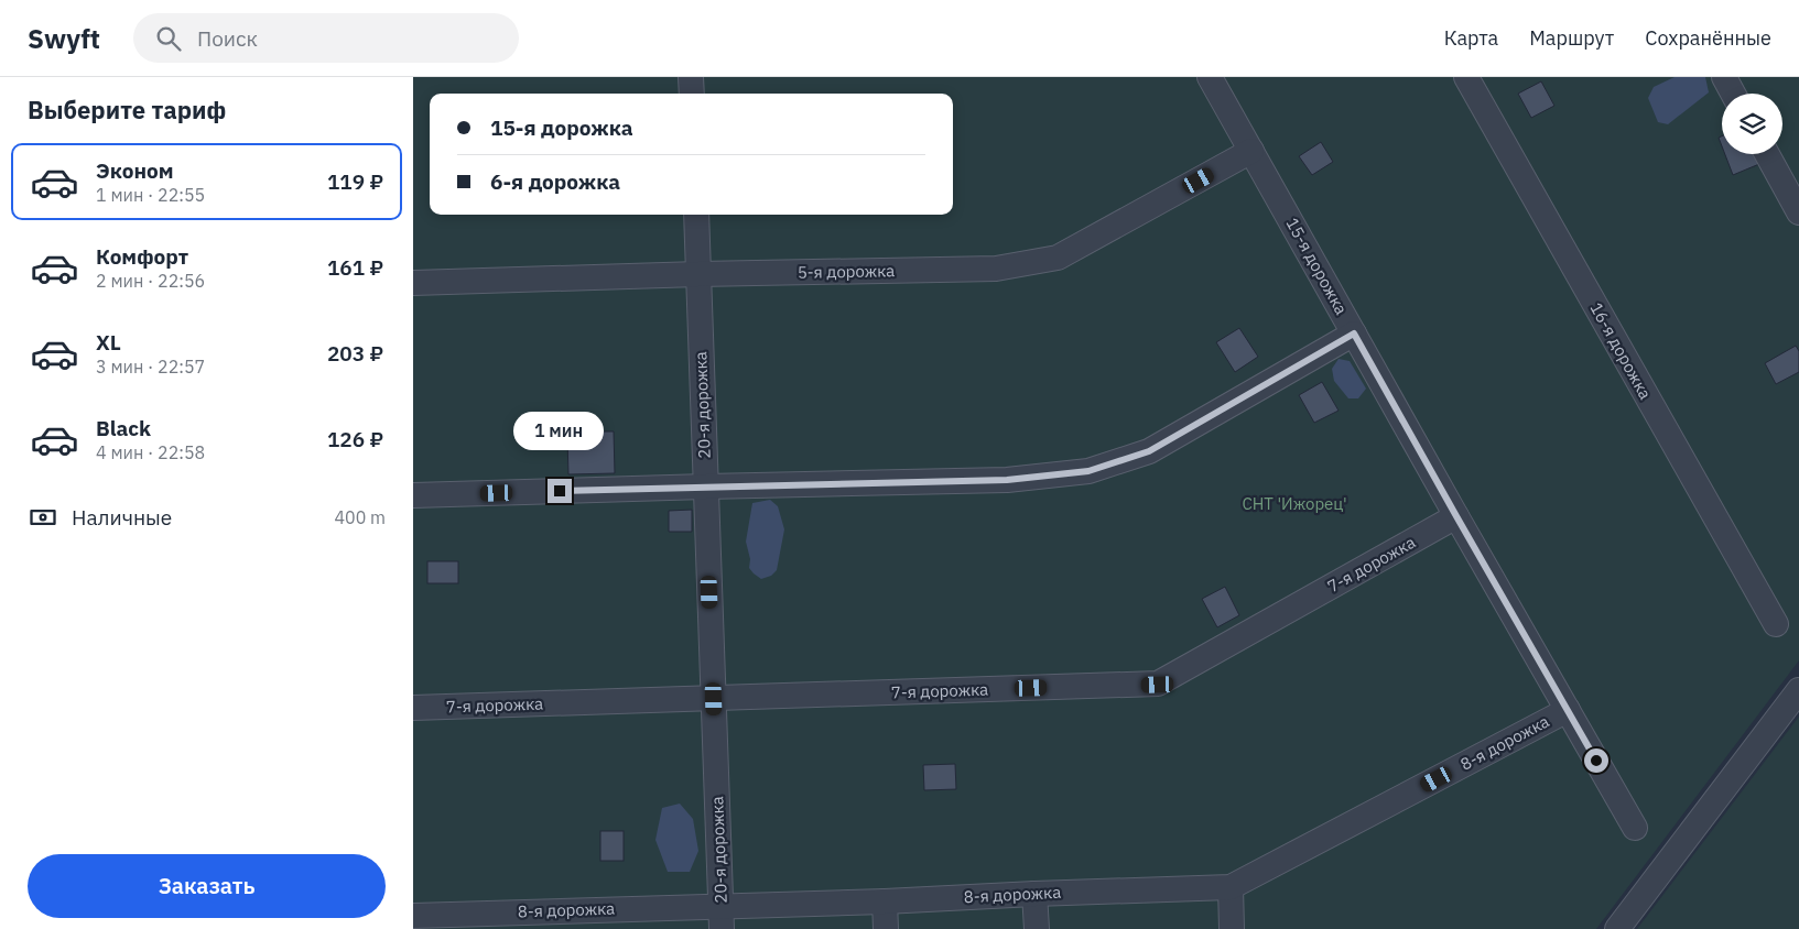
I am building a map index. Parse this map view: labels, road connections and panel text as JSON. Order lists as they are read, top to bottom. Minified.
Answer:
{"streets":{"street":["15-я дорожка","5-я дорожка","16-я дорожка","20-я дорожка","7-я дорожка","8-я дорожка"]},"crossings":[["15-я дорожка","5-я дорожка"],["15-я дорожка","7-я дорожка"],["15-я дорожка","8-я дорожка"],["5-я дорожка","20-я дорожка"],["20-я дорожка","7-я дорожка"],["20-я дорожка","8-я дорожка"]],"parks":["СНТ 'Ижорец'"],"page":{"header":"Swyft","search":"Поиск","nav":["Карта","Маршрут","Сохранённые"],"heading":"Выберите тариф","banner":["15-я дорожка","6-я дорожка"],"list":[{"name":"Эконом","note":"1 мин · 22:55","value":"119 ₽"},{"name":"Комфорт","note":"2 мин · 22:56","value":"161 ₽"},{"name":"XL","note":"3 мин · 22:57","value":"203 ₽"},{"name":"Black","note":"4 мин · 22:58","value":"126 ₽"}],"bubble":"1 мин","pay":["Наличные","400 m"],"buttons":"Заказать"}}
